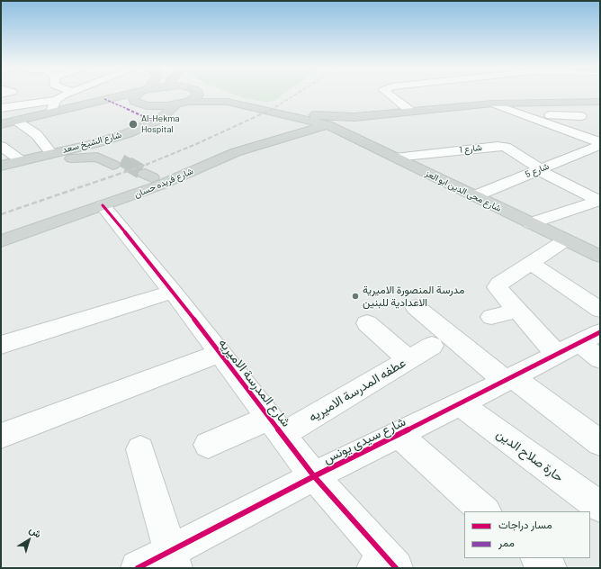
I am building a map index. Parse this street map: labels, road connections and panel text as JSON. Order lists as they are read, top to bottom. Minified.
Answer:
{"streets":{"main road":["شارع الشيخ سعد","شارع فريده حسان","شارع محى الدين ابو العز"],"street":["شارع 1","شارع 5","شارع المدرسة الاميريه","عطفه المدرسة الاميريه","شارع سيدى يونس","حارة صلاح الدين"]},"crossings":[["شارع الشيخ سعد","شارع محى الدين ابو العز"],["شارع 1","شارع 5"],["شارع 1","شارع محى الدين ابو العز"],["شارع 5","شارع محى الدين ابو العز"],["شارع فريده حسان","شارع محى الدين ابو العز"],["شارع فريده حسان","شارع المدرسة الاميريه"],["شارع المدرسة الاميريه","عطفه المدرسة الاميريه"],["شارع المدرسة الاميريه","شارع سيدى يونس"],["شارع سيدى يونس","حارة صلاح الدين"]],"places":["Al-Hekma Hospital","مدرسة المنصورة الاميرية الاعدادية للبنين"],"legend":["مسار دراجات","ممر"],"north":"top right"}
